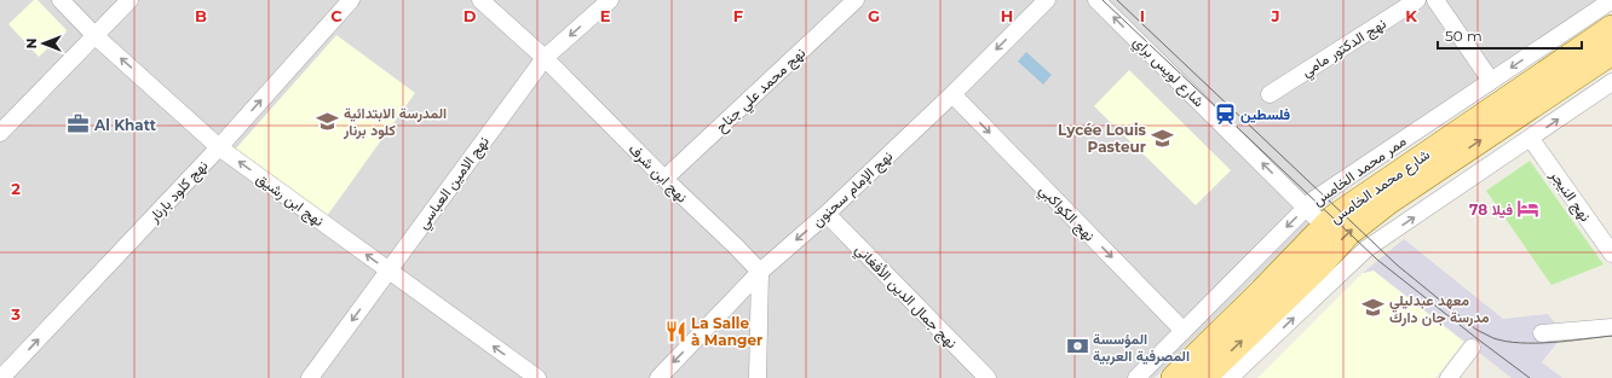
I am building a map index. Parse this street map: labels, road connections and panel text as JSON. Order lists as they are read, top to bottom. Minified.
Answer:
{"streets":{"main road":["شارع محمد الخامس"],"street":["نهج الدكتور مامي","شارع لويس براي","نهج محمد علي جناح","ممر محمد الخامس","نهج ابن شرف","نهج الامين العباسي","نهج الإمام سحنون","نهج كلود بارنار","نهج النيجر","نهج ابن رشيق","نهج الكواكبي","نهج جمال الدين الأفغاني"]},"crossings":[["شارع لويس براي","ممر محمد الخامس"],["شارع لويس براي","شارع محمد الخامس"],["نهج محمد علي جناح","نهج ابن شرف"],["ممر محمد الخامس","نهج الكواكبي"],["نهج ابن شرف","نهج الامين العباسي"],["نهج ابن شرف","نهج الإمام سحنون"],["نهج الامين العباسي","نهج ابن رشيق"],["نهج الإمام سحنون","نهج الكواكبي"],["نهج الإمام سحنون","نهج جمال الدين الأفغاني"],["نهج كلود بارنار","نهج ابن رشيق"]],"one_way":["شارع لويس براي","نهج الامين العباسي","نهج الإمام سحنون","نهج كلود بارنار","نهج ابن رشيق","نهج الكواكبي"],"places":{"station":["فلسطين"],"school or university":["المدرسة الابتدائية كلود برنار","Lycée Louis Pasteur","معهد عبدليلي مدرسة جان دارك"],"office":["Al Khatt"],"hotel":["فيلا 78"],"restaurant":["La Salle à Manger"],"bank":["المؤسسة المصرفية العربية"]},"scale_bar":"50 m","north":"left","grid":{"columns":["B","C","D","E","F","G","H","I","J","K"],"rows":["2","3"]}}
